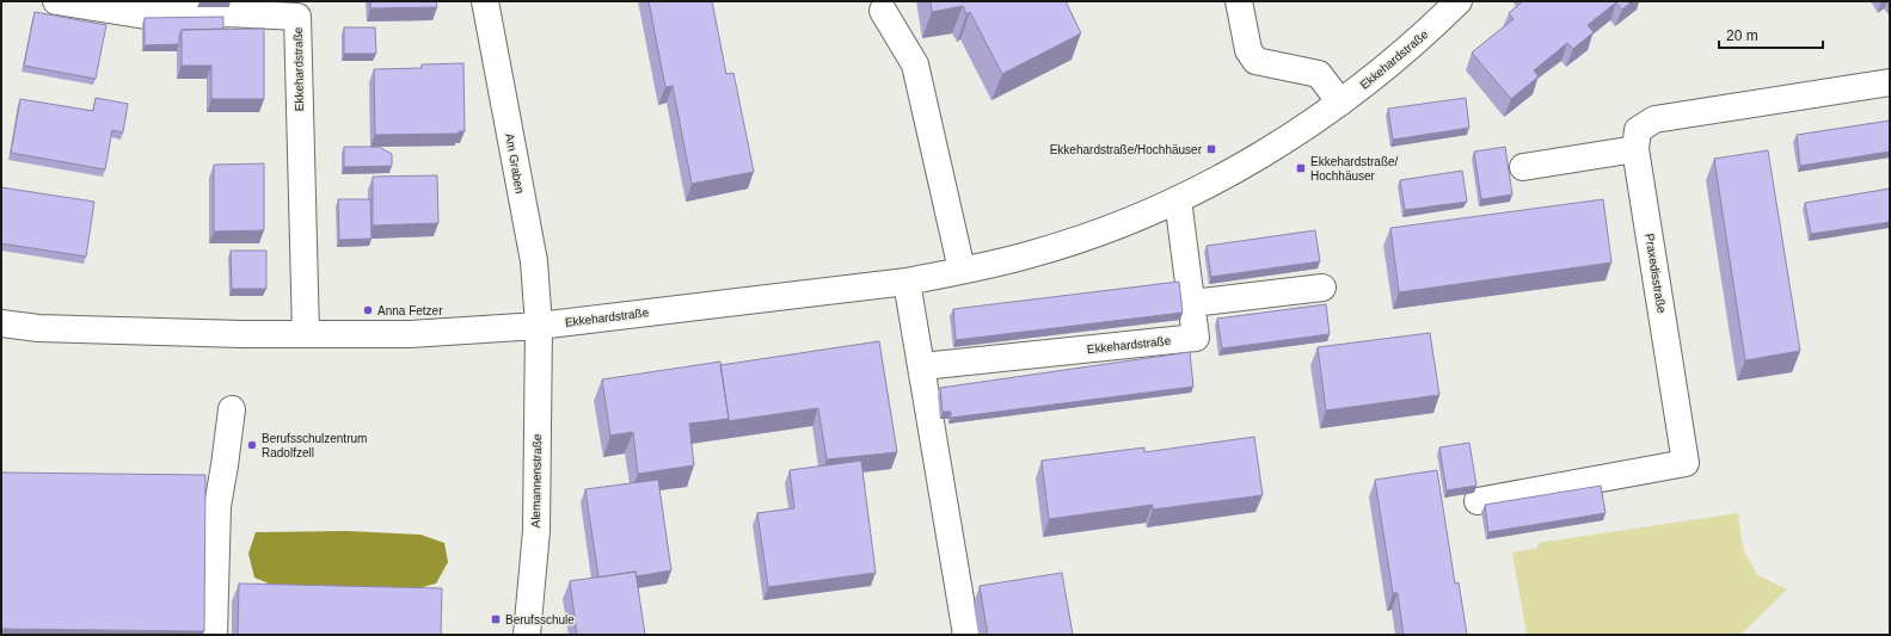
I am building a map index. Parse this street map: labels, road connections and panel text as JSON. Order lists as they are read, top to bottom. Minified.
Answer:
{"streets":{"street":["Ekkehardstraße","Am Graben","Praxedisstraße","Alemannenstraße"]},"crossings":[["Ekkehardstraße","Am Graben"],["Ekkehardstraße","Alemannenstraße"],["Am Graben","Alemannenstraße"]],"places":{"transit":["Ekkehardstraße/Hochhäuser","Ekkehardstraße/ Hochhäuser","Berufsschule"],"other":["Anna Fetzer","Berufsschulzentrum Radolfzell"]},"scale_bar":"20 m"}
